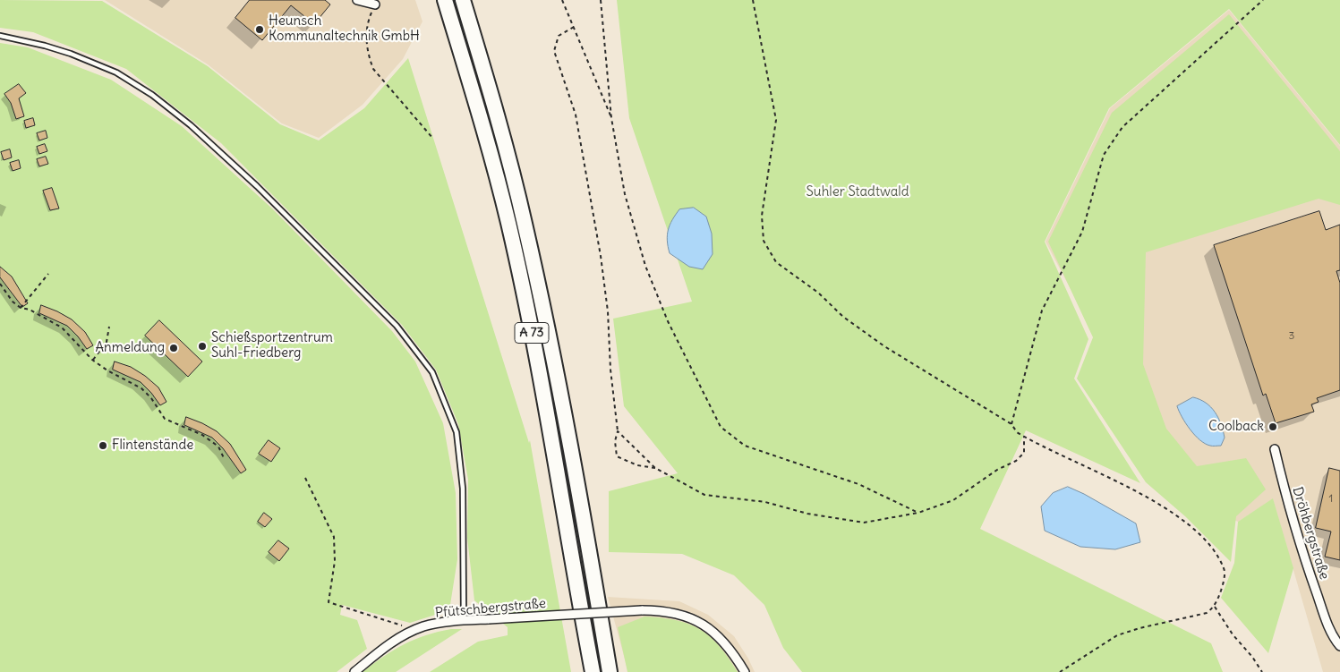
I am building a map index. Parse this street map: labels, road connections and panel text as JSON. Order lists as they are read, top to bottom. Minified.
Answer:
{"streets":{"highway":["A 73"],"street":["Dröhbergstraße","Pfütschbergstraße"]},"parks":["Suhler Stadtwald"],"places":["Heunsch Kommunaltechnik GmbH","Schießsportzentrum Suhl-Friedberg","Anmeldung","Coolback","Flintenstände"],"house_numbers":["3","1"]}
